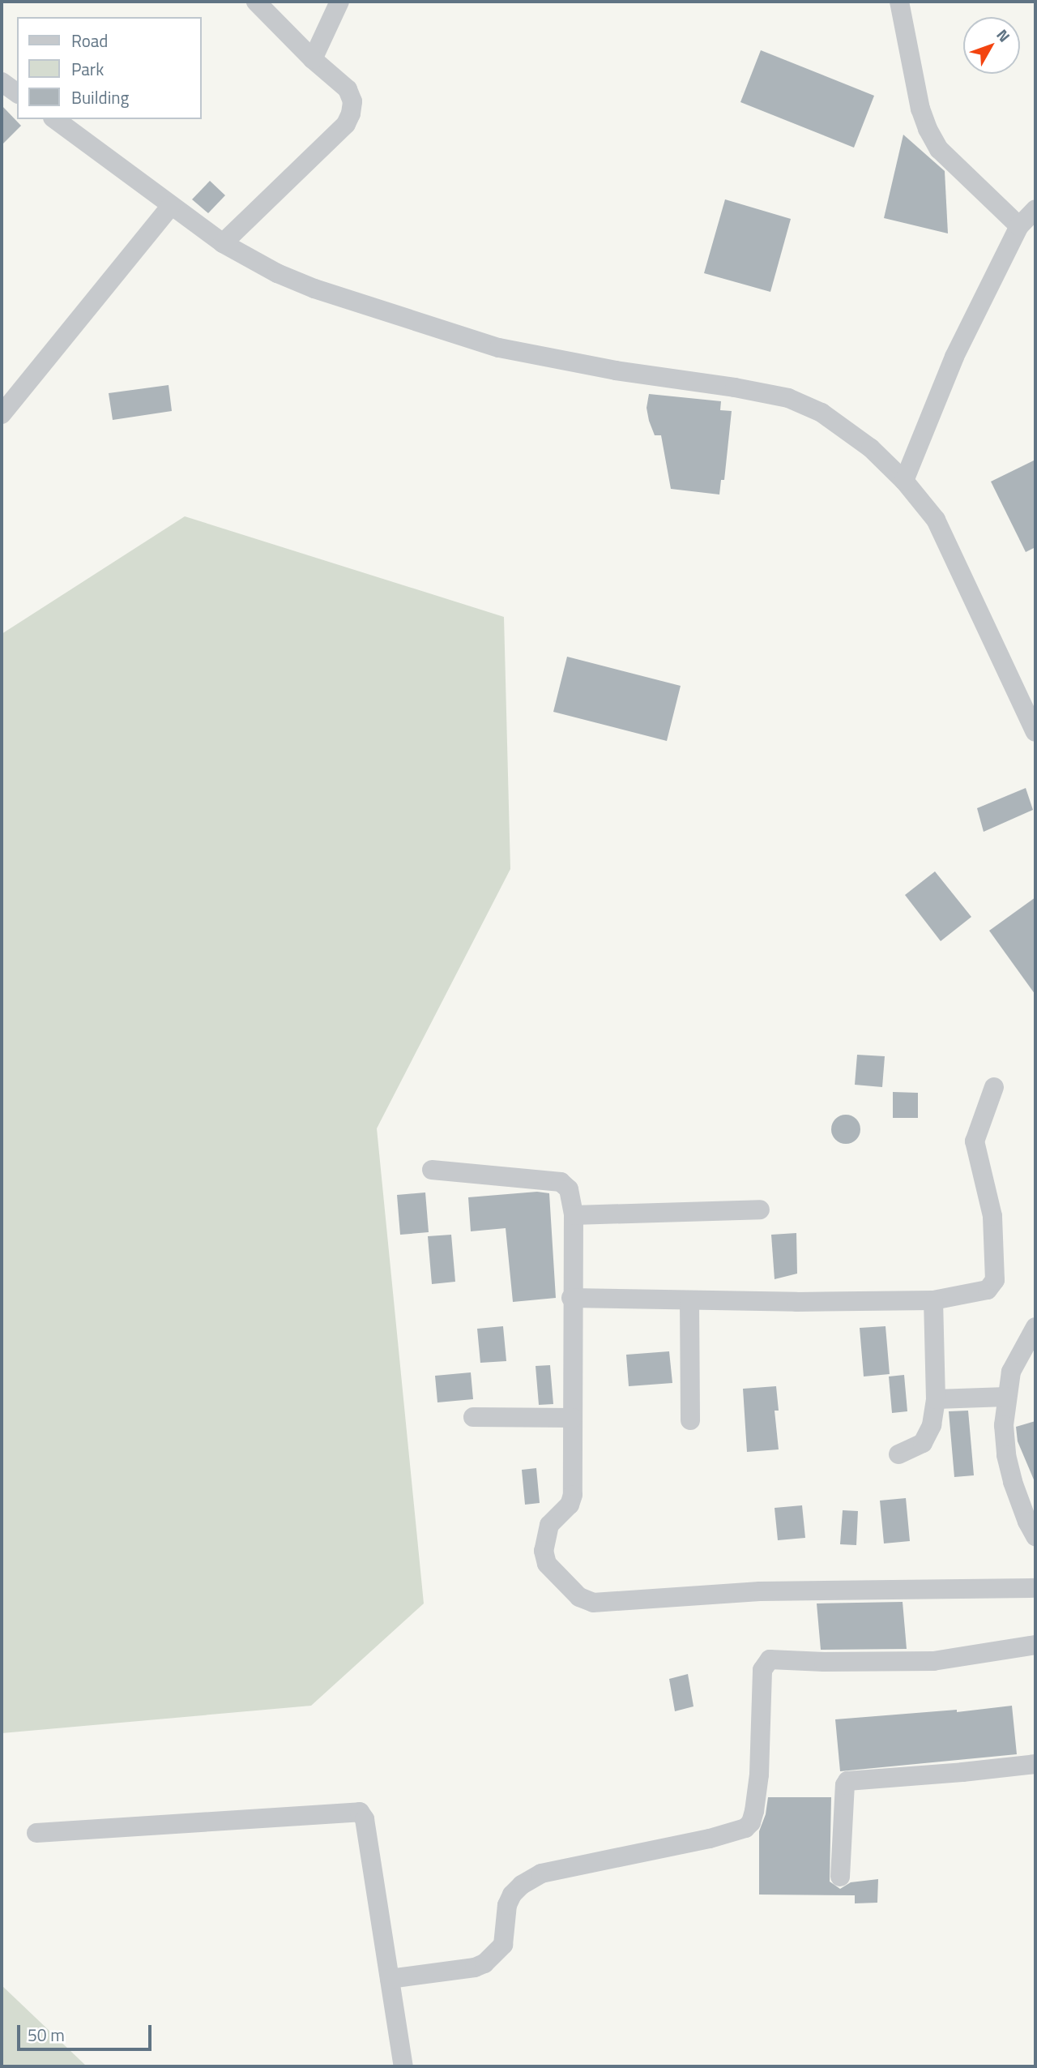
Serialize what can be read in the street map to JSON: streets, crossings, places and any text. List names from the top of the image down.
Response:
{
  "legend": ["Road", "Park", "Building"],
  "scale_bar": "50 m",
  "north": "top right"
}
